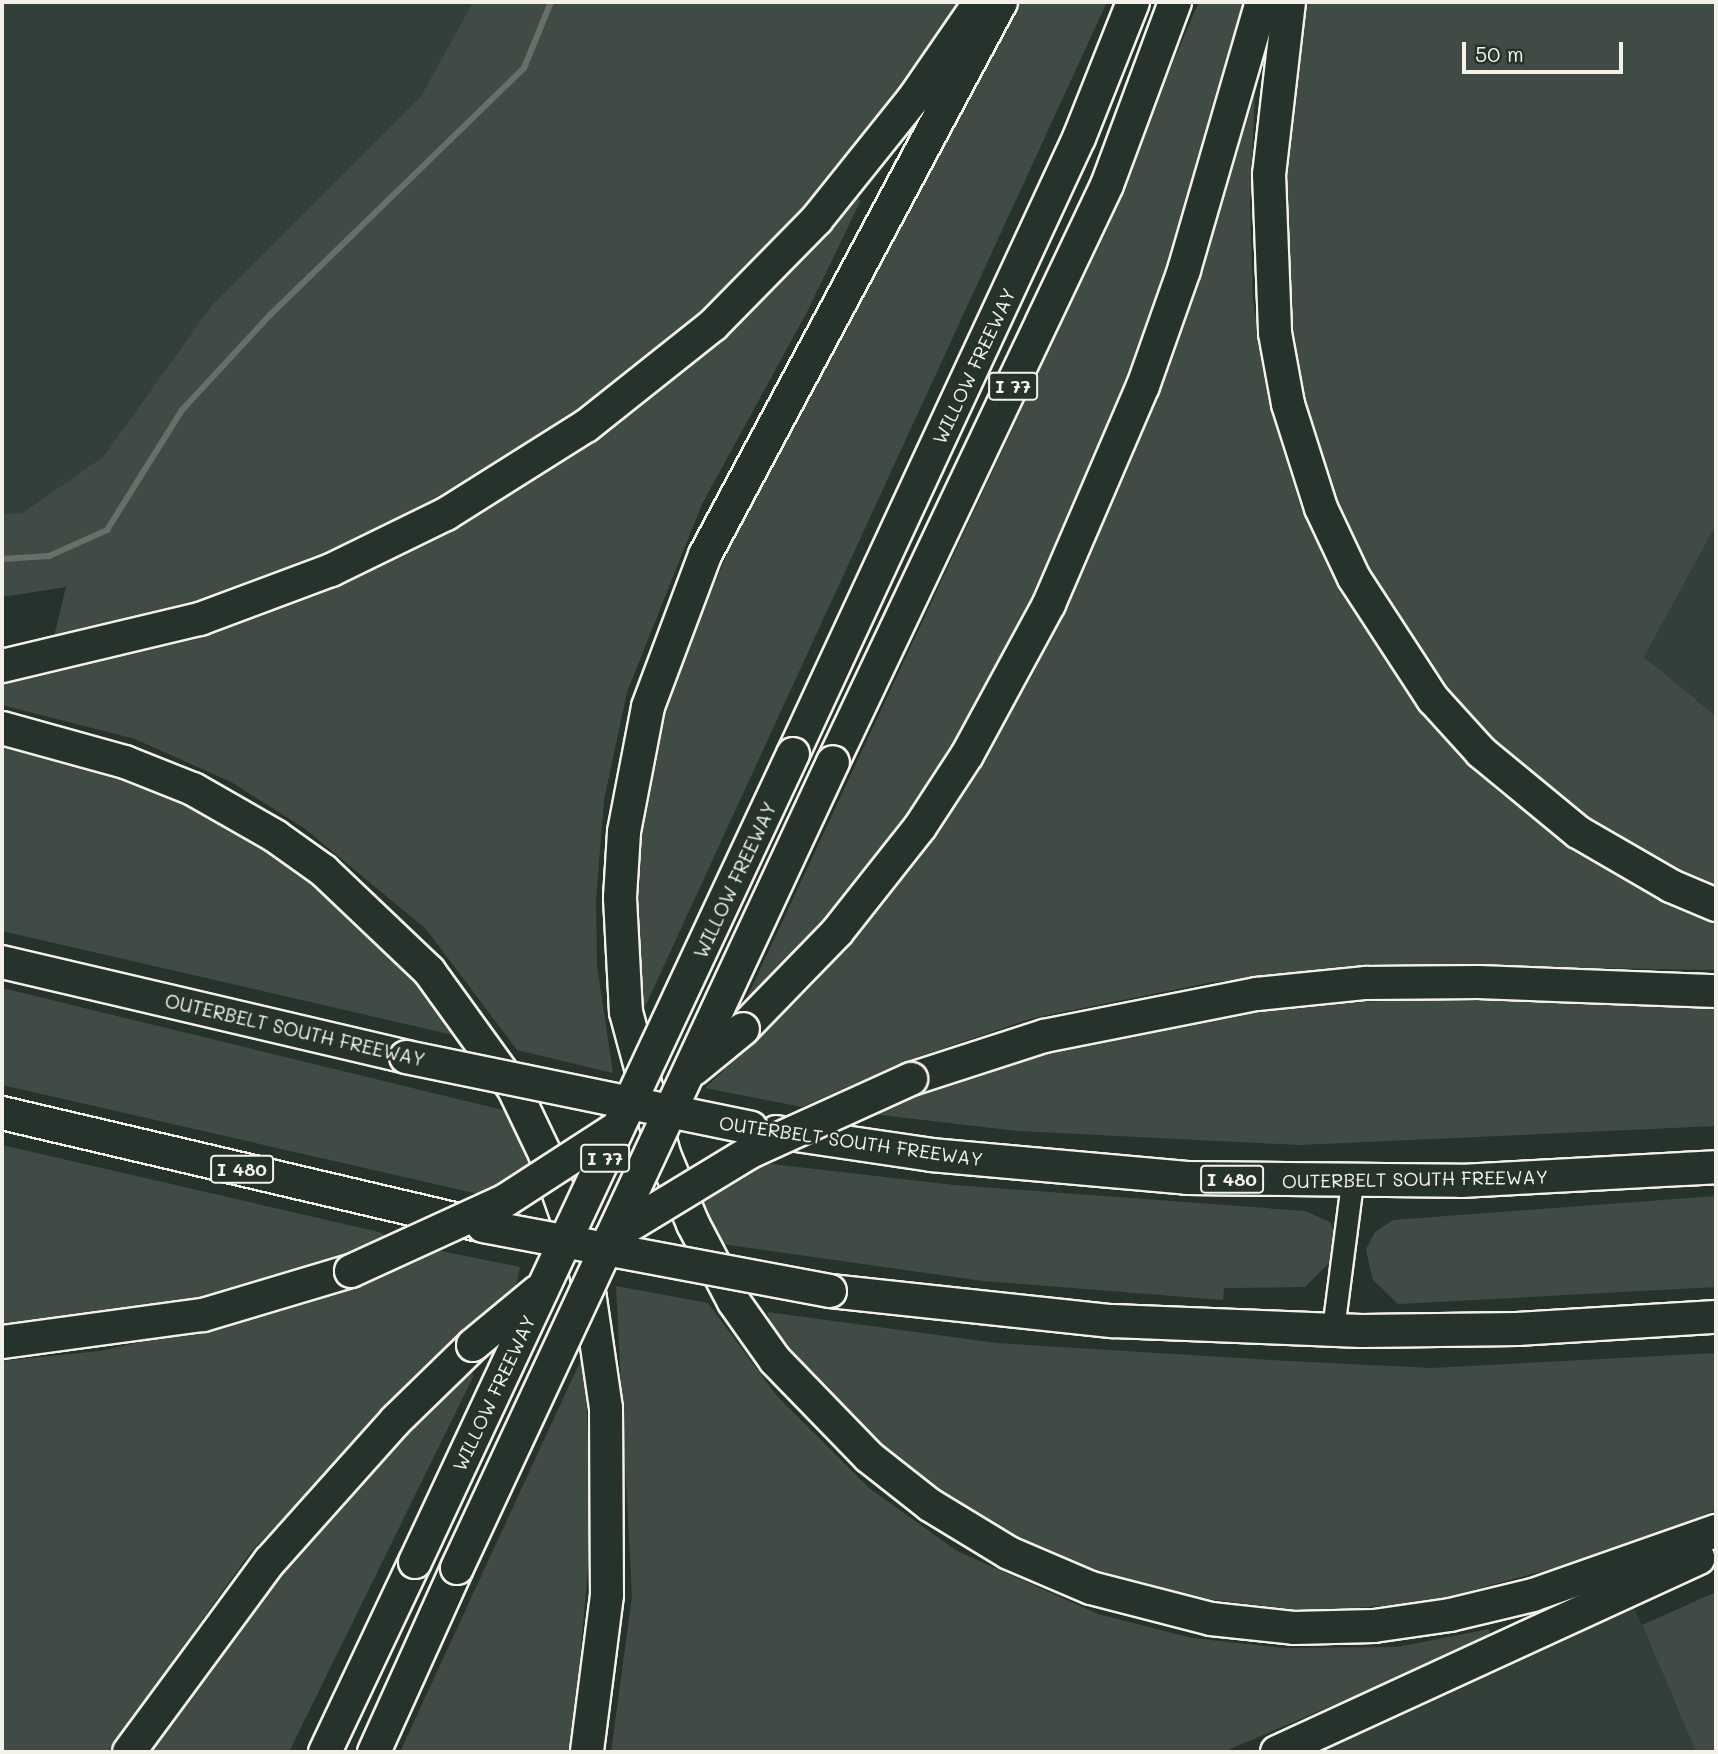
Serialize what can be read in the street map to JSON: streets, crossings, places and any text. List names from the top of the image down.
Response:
{
  "streets": {
    "highway": [
      "WILLOW FREEWAY",
      "I 77",
      "OUTERBELT SOUTH FREEWAY",
      "I 480"
    ]
  },
  "scale_bar": "50 m"
}
